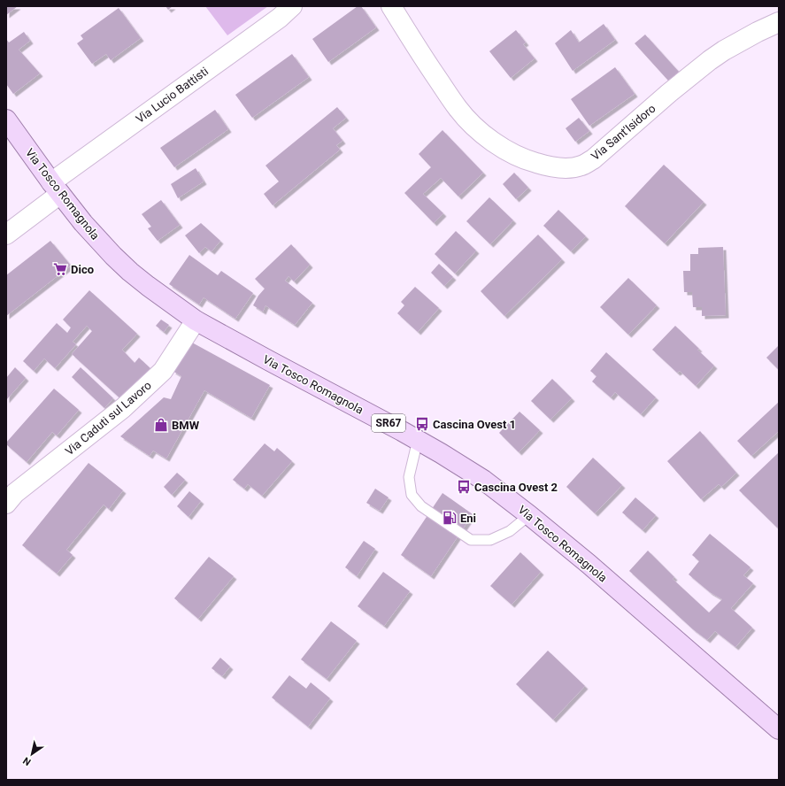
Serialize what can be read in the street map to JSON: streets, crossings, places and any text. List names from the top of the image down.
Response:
{
  "streets": {
    "main road": ["Via Tosco Romagnola", "SR67"],
    "street": ["Via Lucio Battisti", "Via Sant'Isidoro", "Via Caduti sul Lavoro"]
  },
  "crossings": [
    ["Via Lucio Battisti", "Via Tosco Romagnola"],
    ["Via Tosco Romagnola", "Via Caduti sul Lavoro"]
  ],
  "places": {
    "supermarket": ["Dico"],
    "bus stop": ["Cascina Ovest 1", "Cascina Ovest 2"],
    "shop": ["BMW"],
    "fuel station": ["Eni"]
  },
  "north": "bottom left"
}
